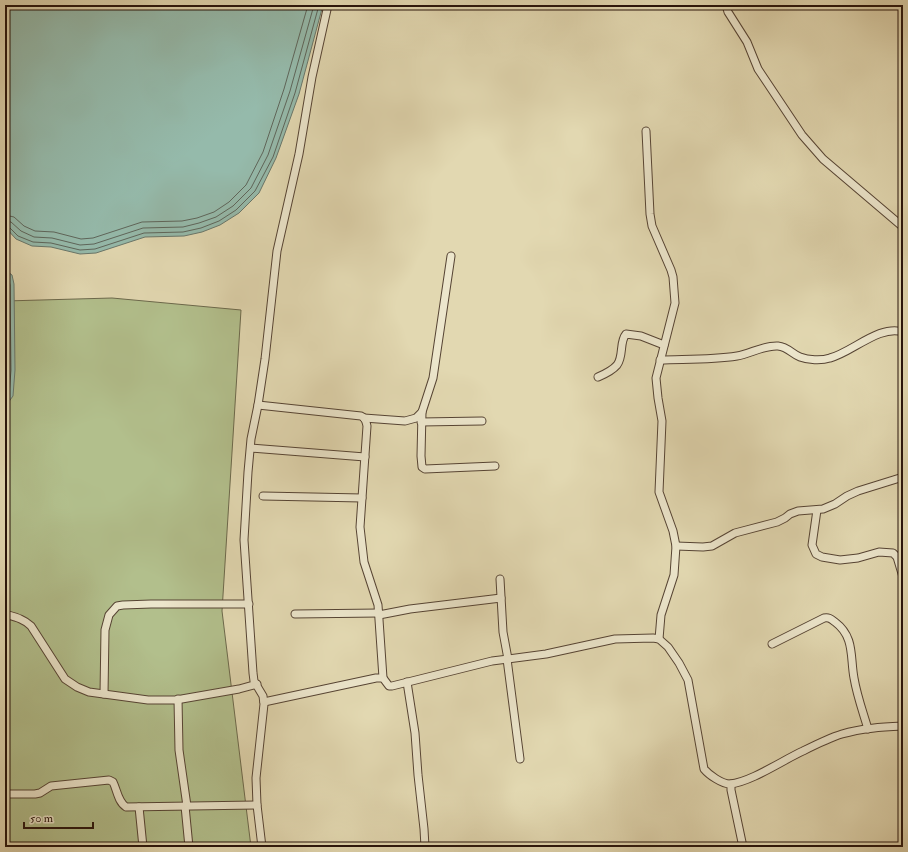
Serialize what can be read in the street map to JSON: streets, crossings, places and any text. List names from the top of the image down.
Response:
{
  "scale_bar": "50 m"
}
